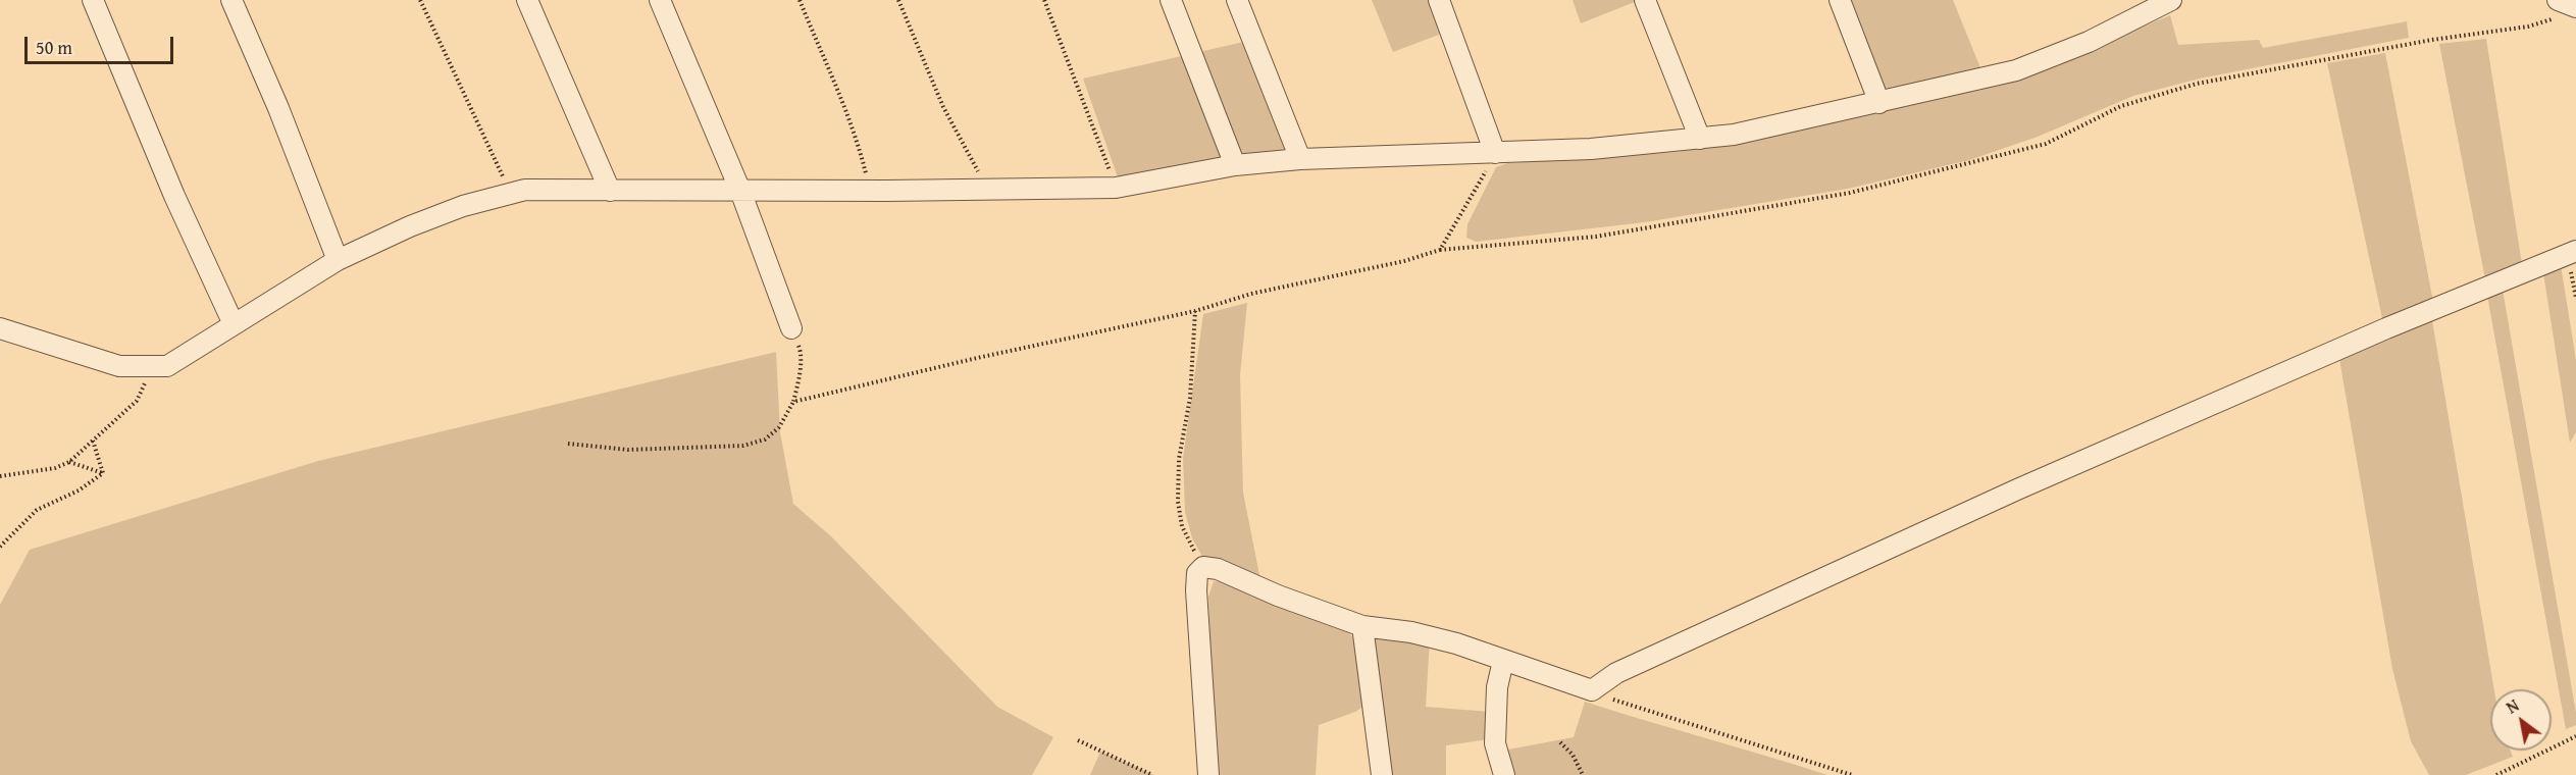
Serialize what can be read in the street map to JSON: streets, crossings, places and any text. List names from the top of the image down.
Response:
{
  "scale_bar": "50 m",
  "north": "top left"
}
